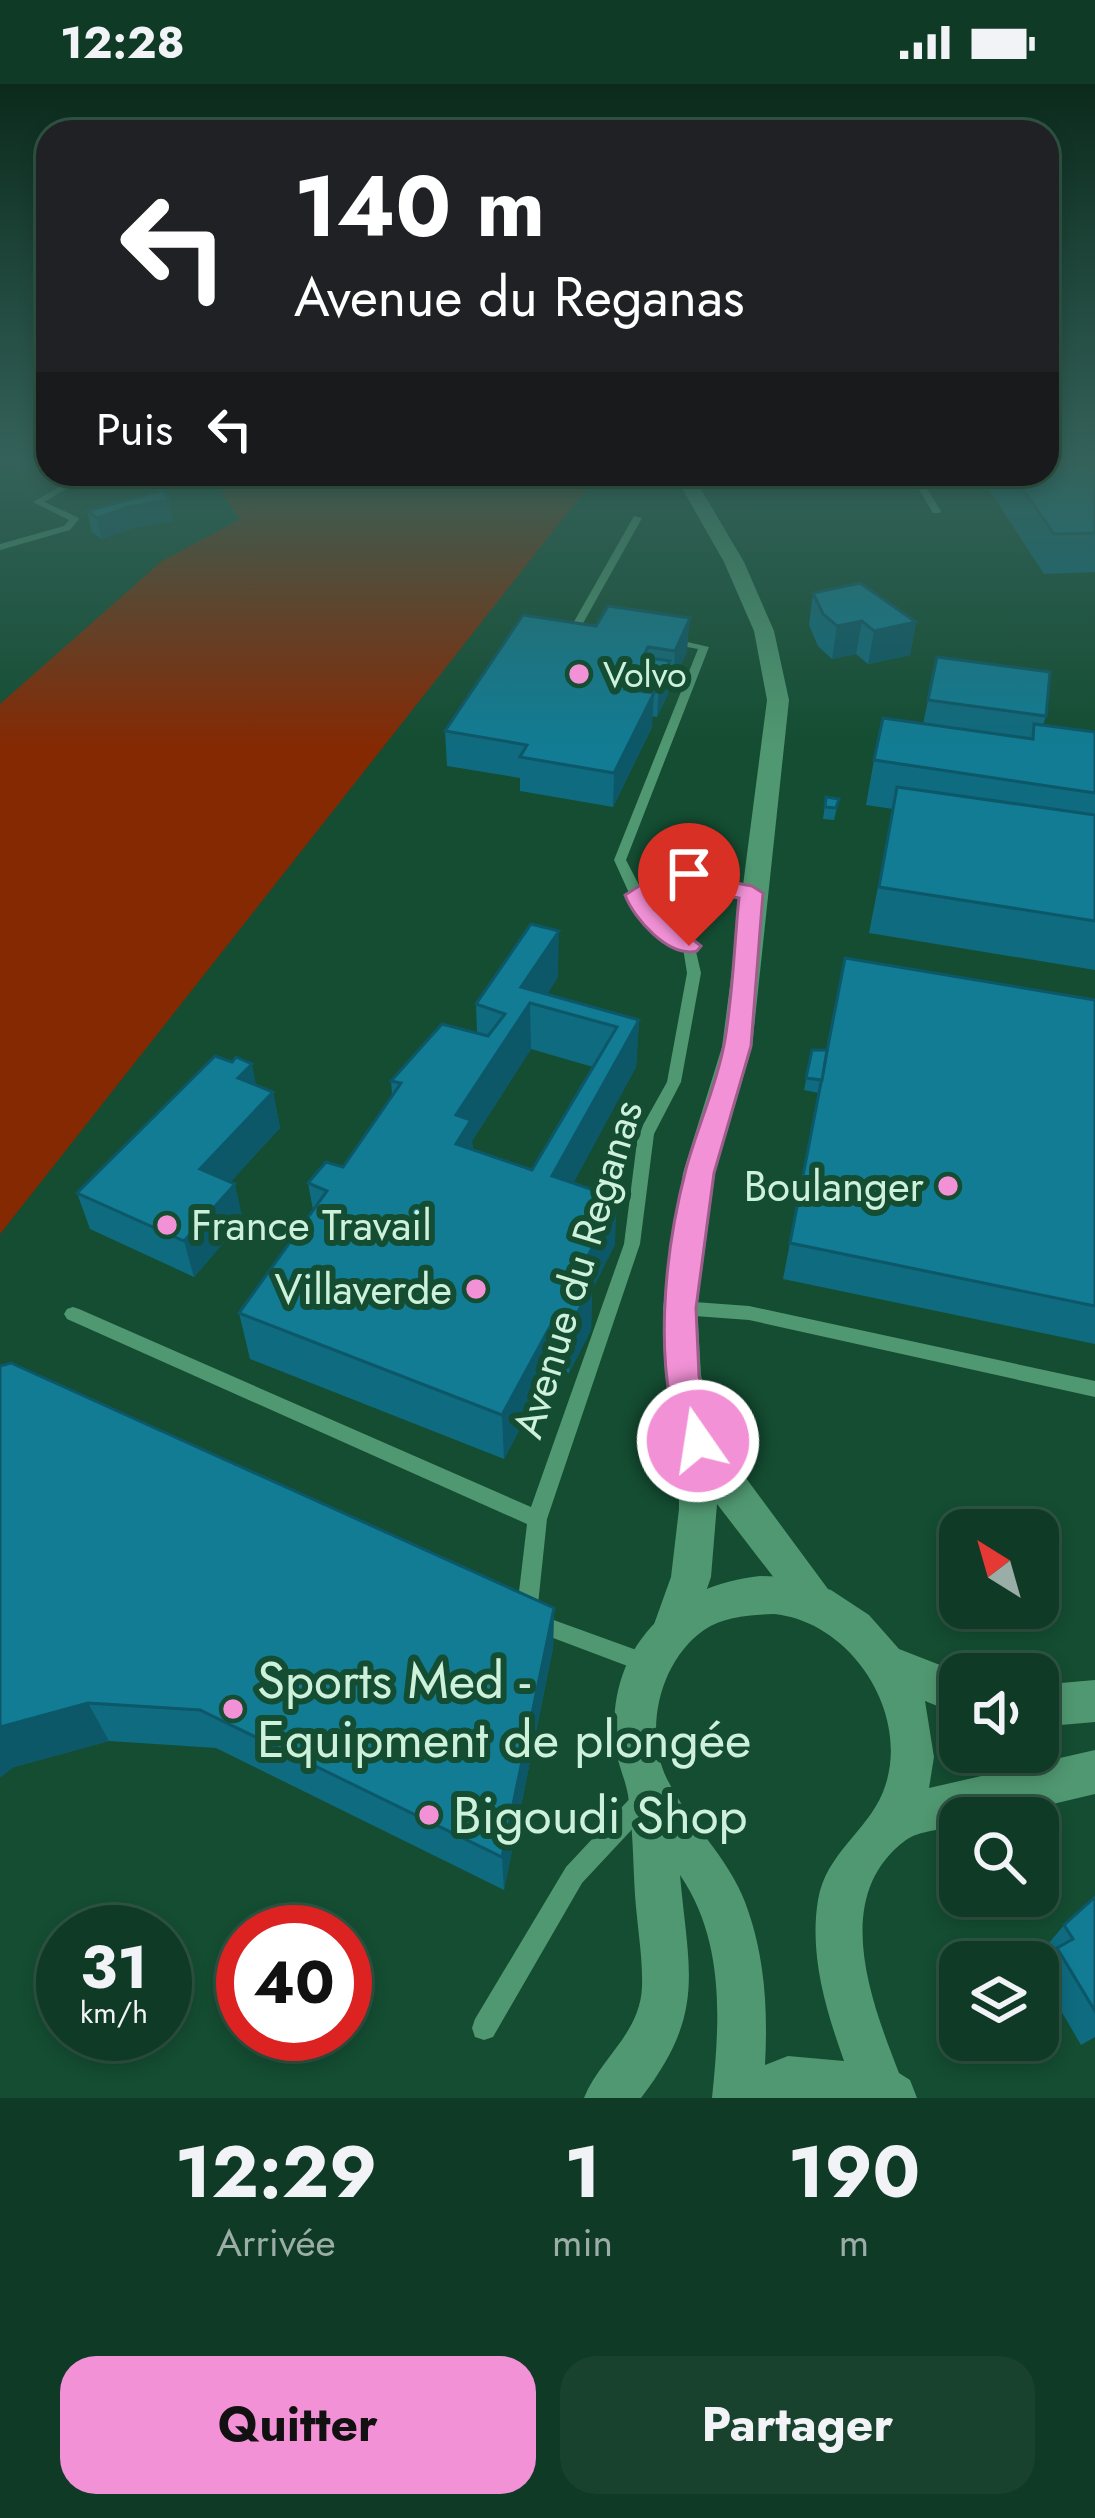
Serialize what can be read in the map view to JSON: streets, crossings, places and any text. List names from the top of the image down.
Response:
{
  "streets": {
    "lane": ["Avenue du Reganas"]
  },
  "places": [
    "Volvo",
    "Boulanger",
    "France Travail",
    "Villaverde",
    "Sports Med - Equipment de plongée",
    "Bigoudi Shop"
  ],
  "north": "top left",
  "page": {
    "status": "12:28",
    "turn": ["140 m", "Avenue du Reganas"],
    "then": "Puis",
    "speed": "31 km/h",
    "limit": "40",
    "eta": [
      "12:29",
      "Arrivée",
      "1",
      "min",
      "190",
      "m"
    ],
    "buttons": ["Quitter", "Partager"]
  }
}
